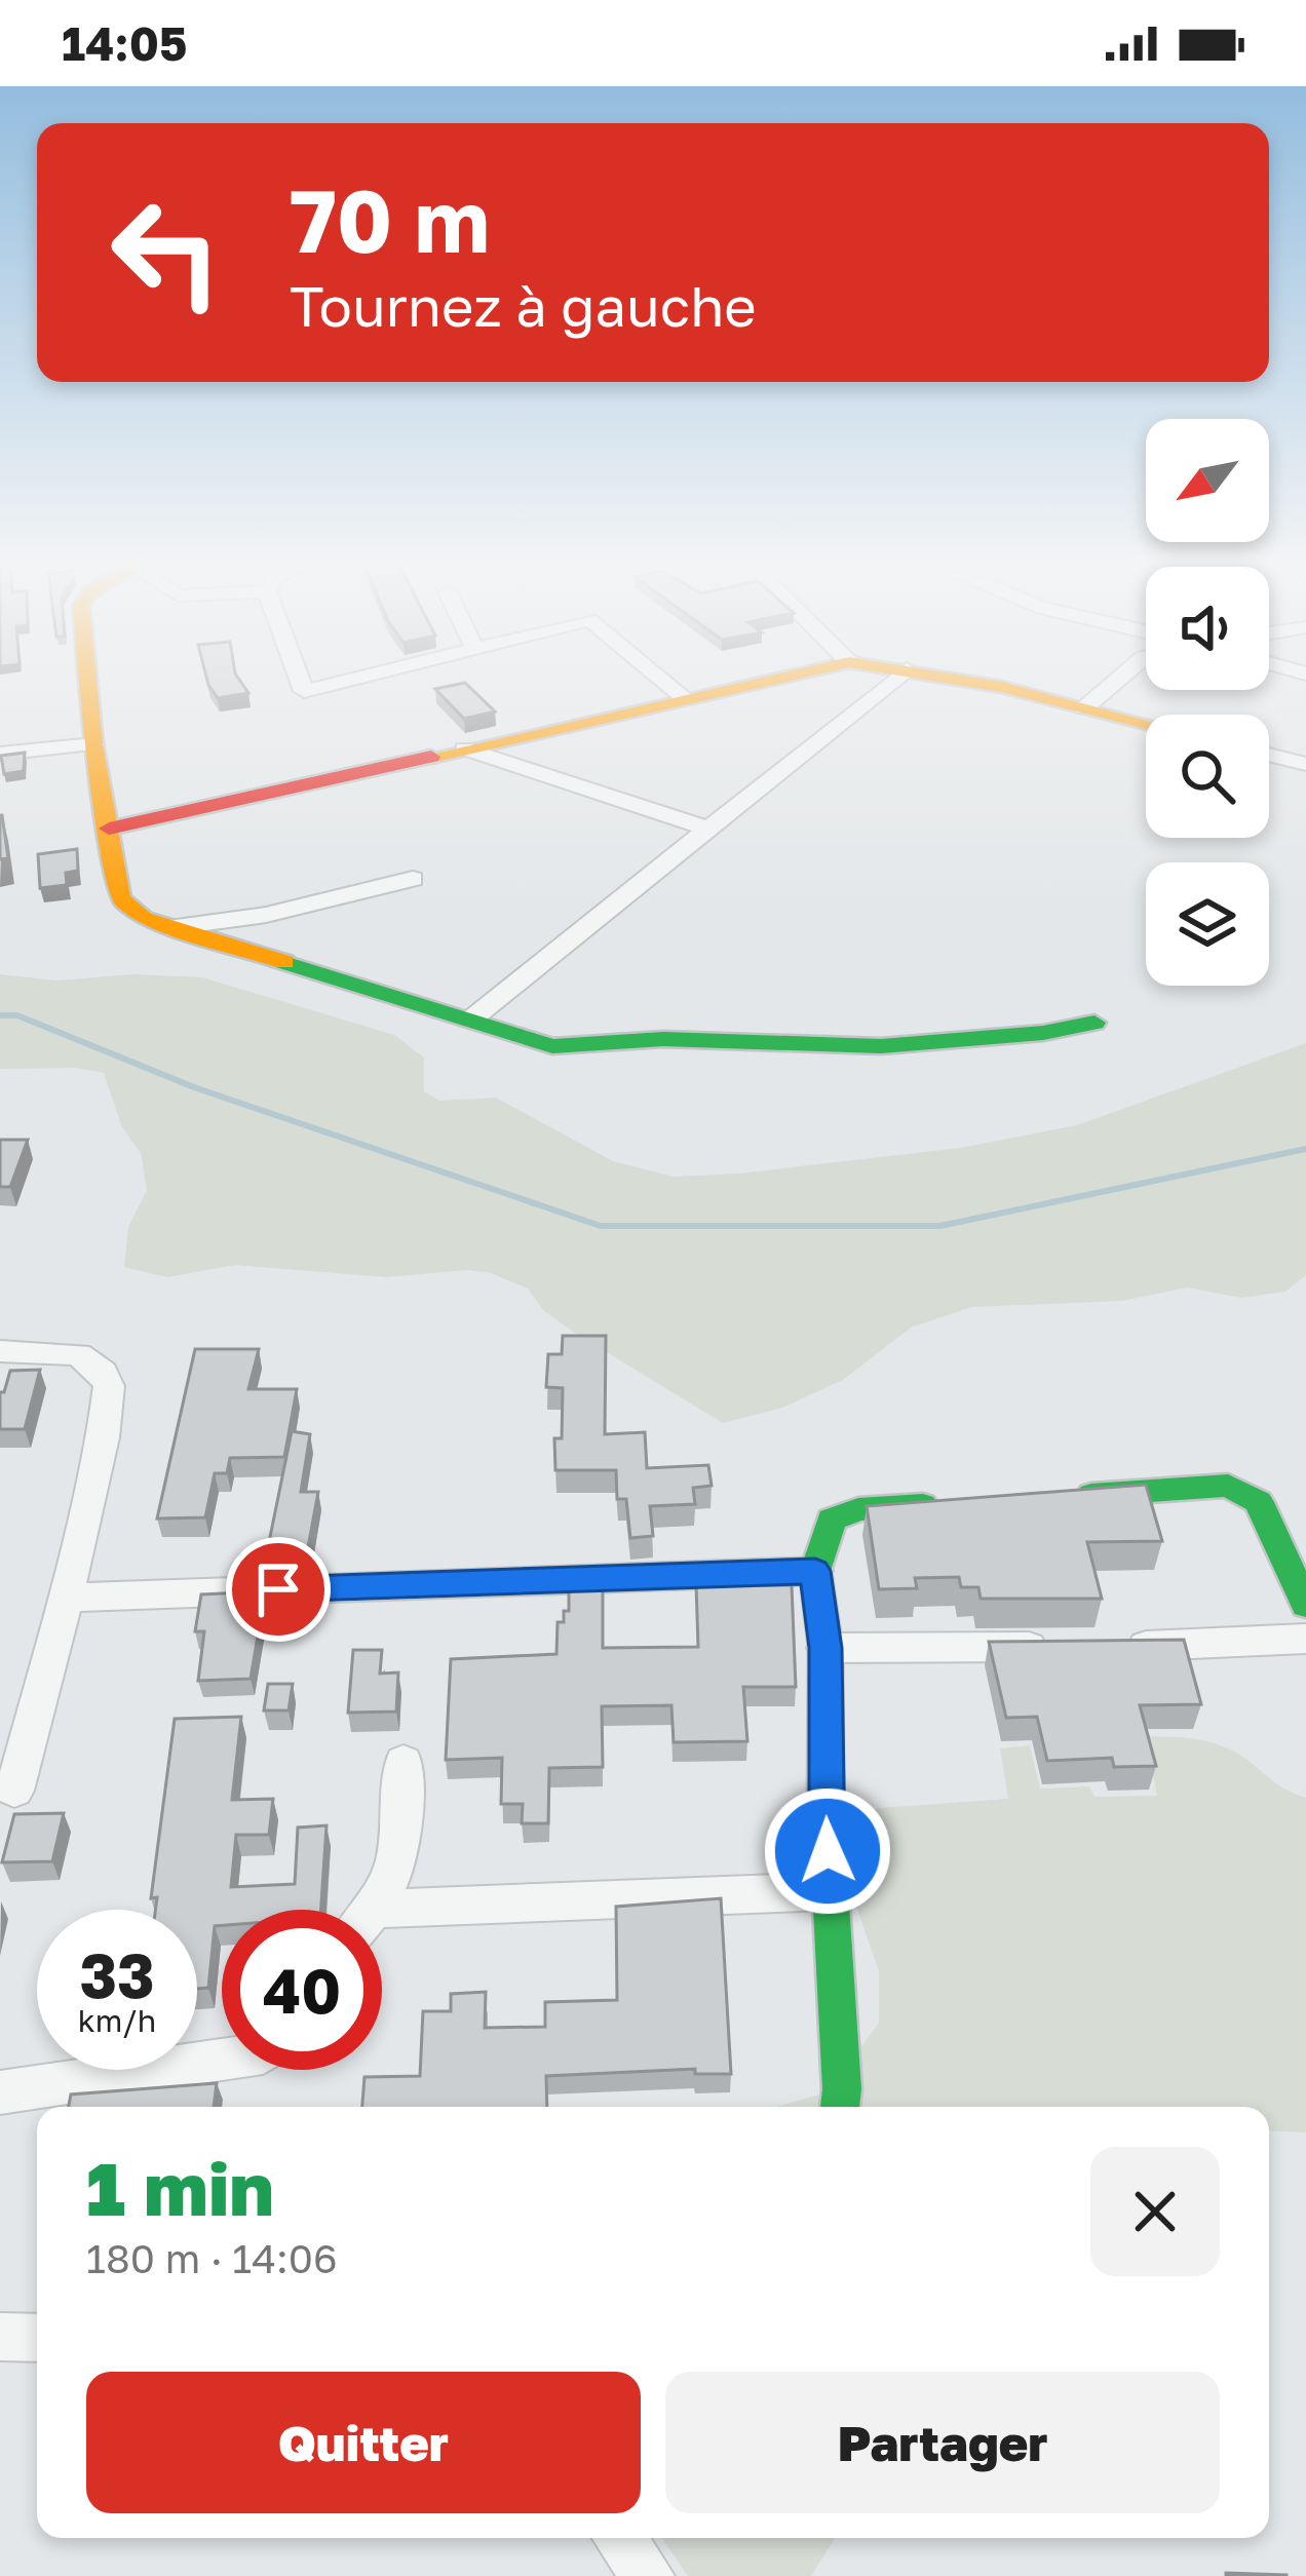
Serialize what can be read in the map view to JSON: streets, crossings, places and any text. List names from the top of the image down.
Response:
{
  "north": "bottom left",
  "page": {
    "status": "14:05",
    "turn": ["70 m", "Tournez à gauche"],
    "speed": "33 km/h",
    "limit": "40",
    "heading": ["1 min", "180 m · 14:06"],
    "buttons": ["Quitter", "Partager"]
  }
}
